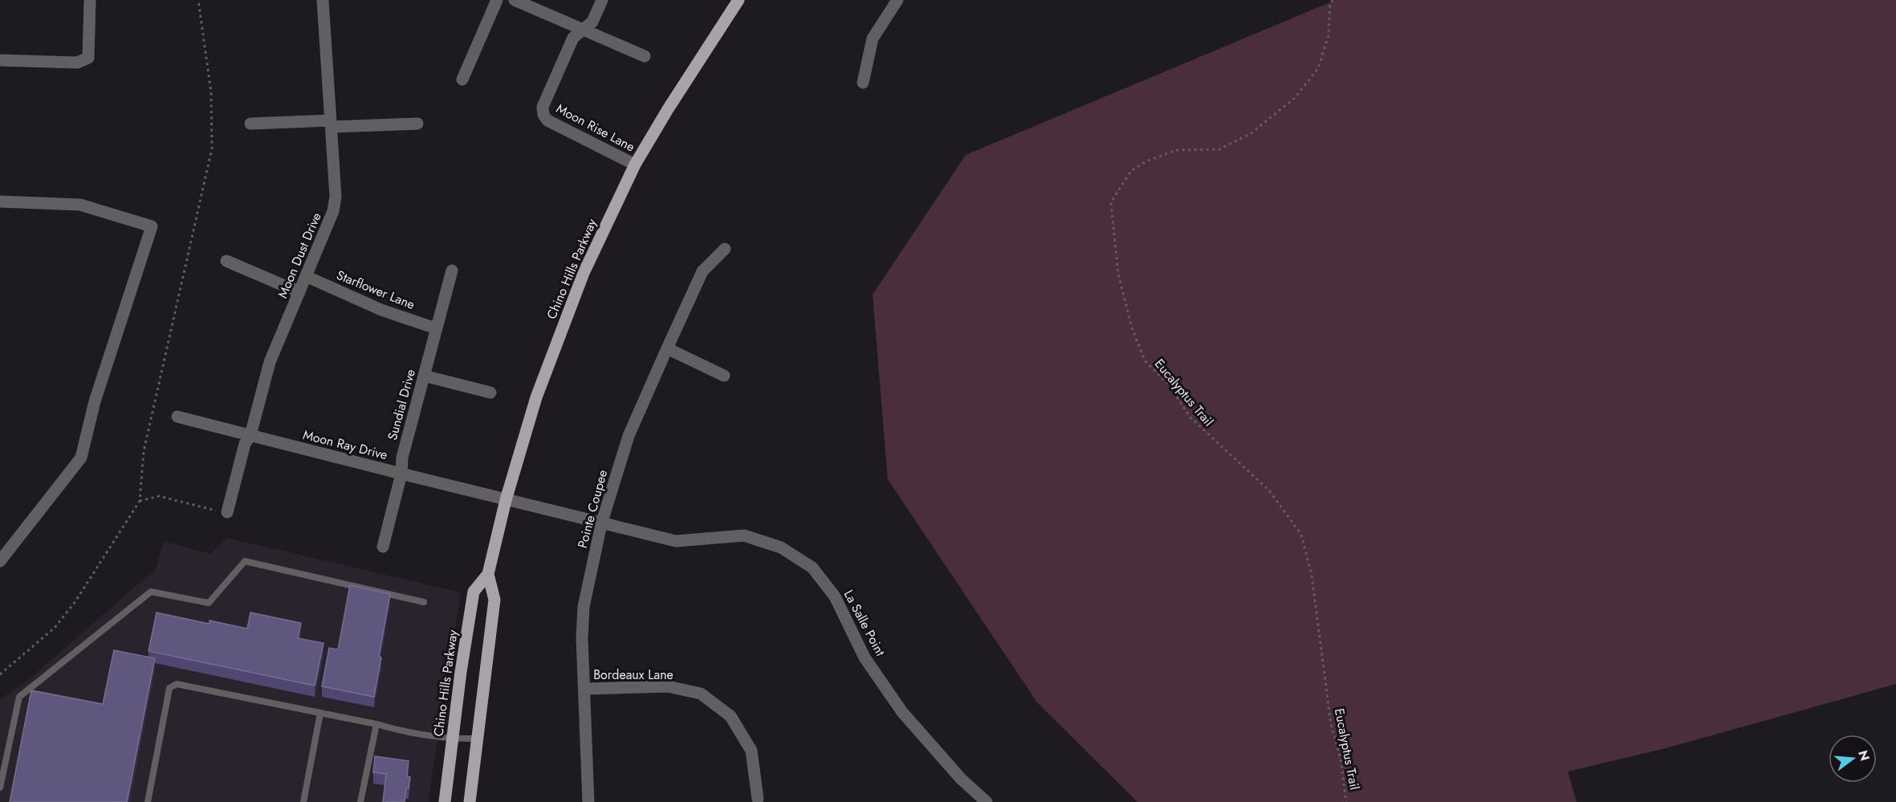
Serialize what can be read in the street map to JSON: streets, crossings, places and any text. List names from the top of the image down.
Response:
{
  "streets": {
    "main road": ["Chino Hills Parkway"],
    "street": [
      "Moon Rise Lane",
      "Moon Dust Drive",
      "Starflower Lane",
      "Sundial Drive",
      "Moon Ray Drive",
      "Pointe Coupee",
      "La Salle Point",
      "Bordeaux Lane"
    ],
    "path": ["Eucalyptus Trail"]
  },
  "crossings": [
    ["Moon Rise Lane", "Chino Hills Parkway"],
    ["Moon Dust Drive", "Starflower Lane"],
    ["Moon Dust Drive", "Moon Ray Drive"],
    ["Chino Hills Parkway", "Moon Ray Drive"],
    ["Chino Hills Parkway", "La Salle Point"],
    ["Starflower Lane", "Sundial Drive"],
    ["Sundial Drive", "Moon Ray Drive"],
    ["Moon Ray Drive", "La Salle Point"],
    ["Pointe Coupee", "La Salle Point"],
    ["Pointe Coupee", "Bordeaux Lane"]
  ],
  "north": "right"
}
